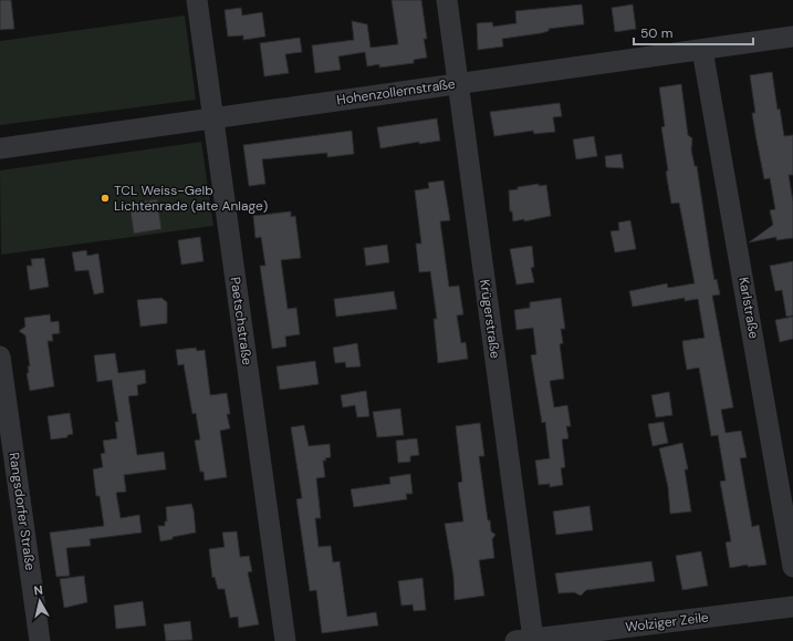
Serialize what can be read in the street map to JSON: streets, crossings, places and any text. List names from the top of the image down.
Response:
{
  "streets": {
    "street": [
      "Hohenzollernstraße",
      "Karlstraße",
      "Krügerstraße",
      "Paetschstraße",
      "Rangsdorfer Straße",
      "Wolziger Zeile"
    ]
  },
  "crossings": [
    ["Hohenzollernstraße", "Karlstraße"],
    ["Hohenzollernstraße", "Krügerstraße"],
    ["Hohenzollernstraße", "Paetschstraße"],
    ["Krügerstraße", "Wolziger Zeile"]
  ],
  "places": ["TCL Weiss-Gelb Lichtenrade (alte Anlage)"],
  "scale_bar": "50 m",
  "north": "top"
}
